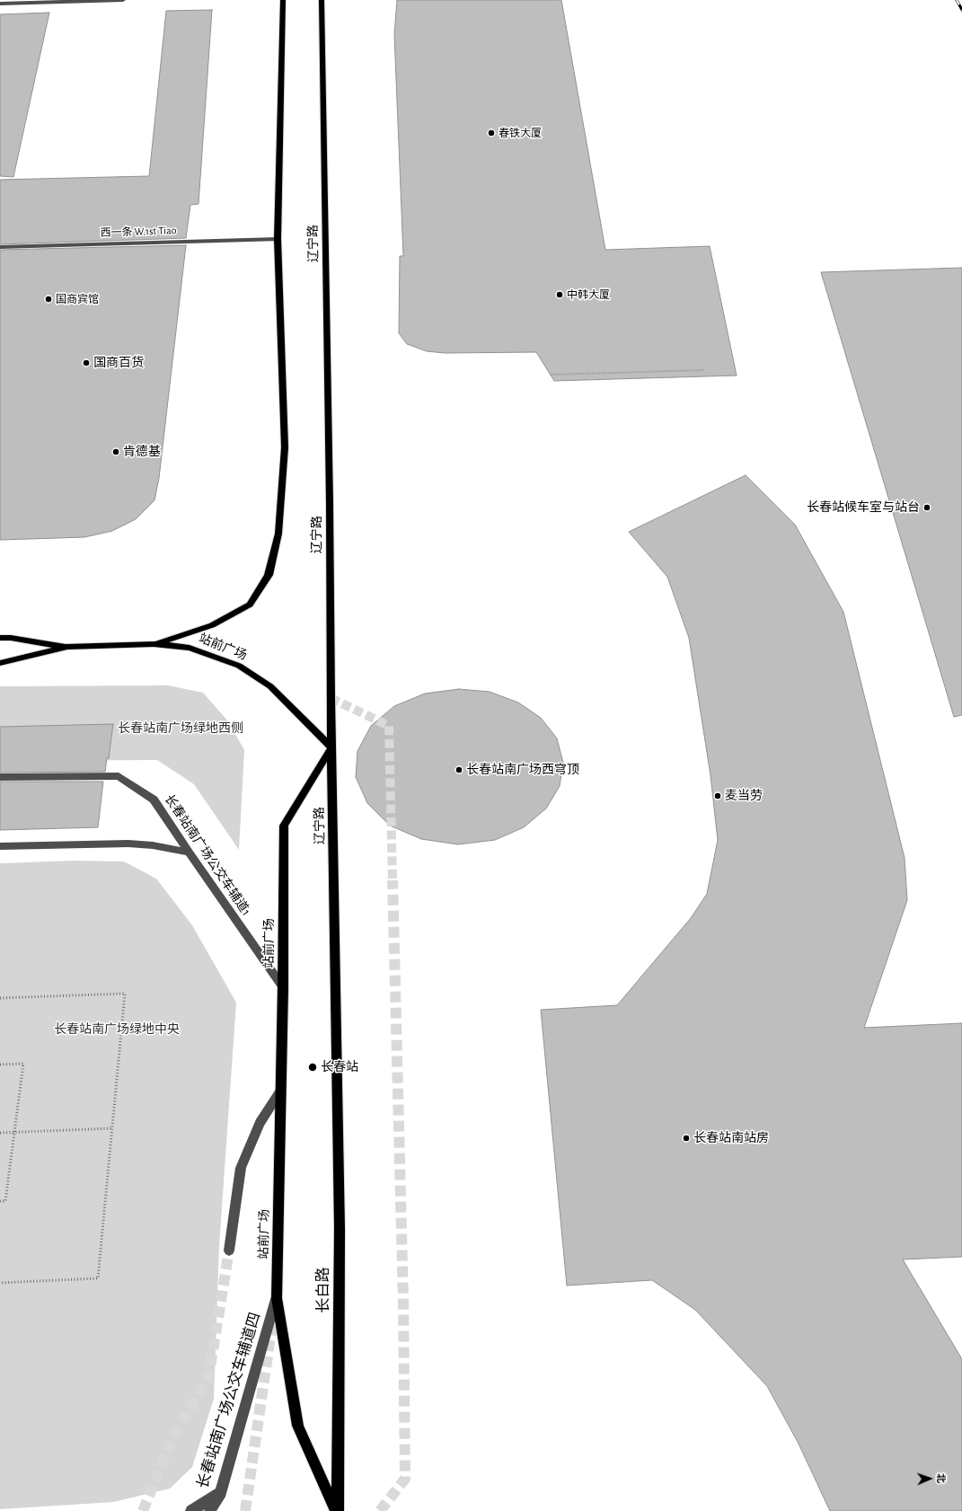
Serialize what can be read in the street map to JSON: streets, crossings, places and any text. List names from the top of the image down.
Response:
{
  "streets": {
    "main road": ["辽宁路", "站前广场", "长白路"],
    "street": ["西一条 W.1st Tiao", "长春站南广场公交车辅道1", "长春站南广场公交车辅道四"]
  },
  "crossings": [
    ["辽宁路", "站前广场"],
    ["辽宁路", "长白路"],
    ["站前广场", "长春站南广场公交车辅道1"],
    ["站前广场", "长白路"],
    ["站前广场", "长春站南广场公交车辅道四"]
  ],
  "parks": ["长春站南广场绿地西侧", "长春站南广场绿地中央"],
  "places": [
    "春铁大厦",
    "中韩大厦",
    "国商宾馆",
    "国商百货",
    "肯德基",
    "长春站候车室与站台",
    "长春站南广场西穹顶",
    "麦当劳",
    "长春站",
    "长春站南站房"
  ],
  "north": "right"
}
